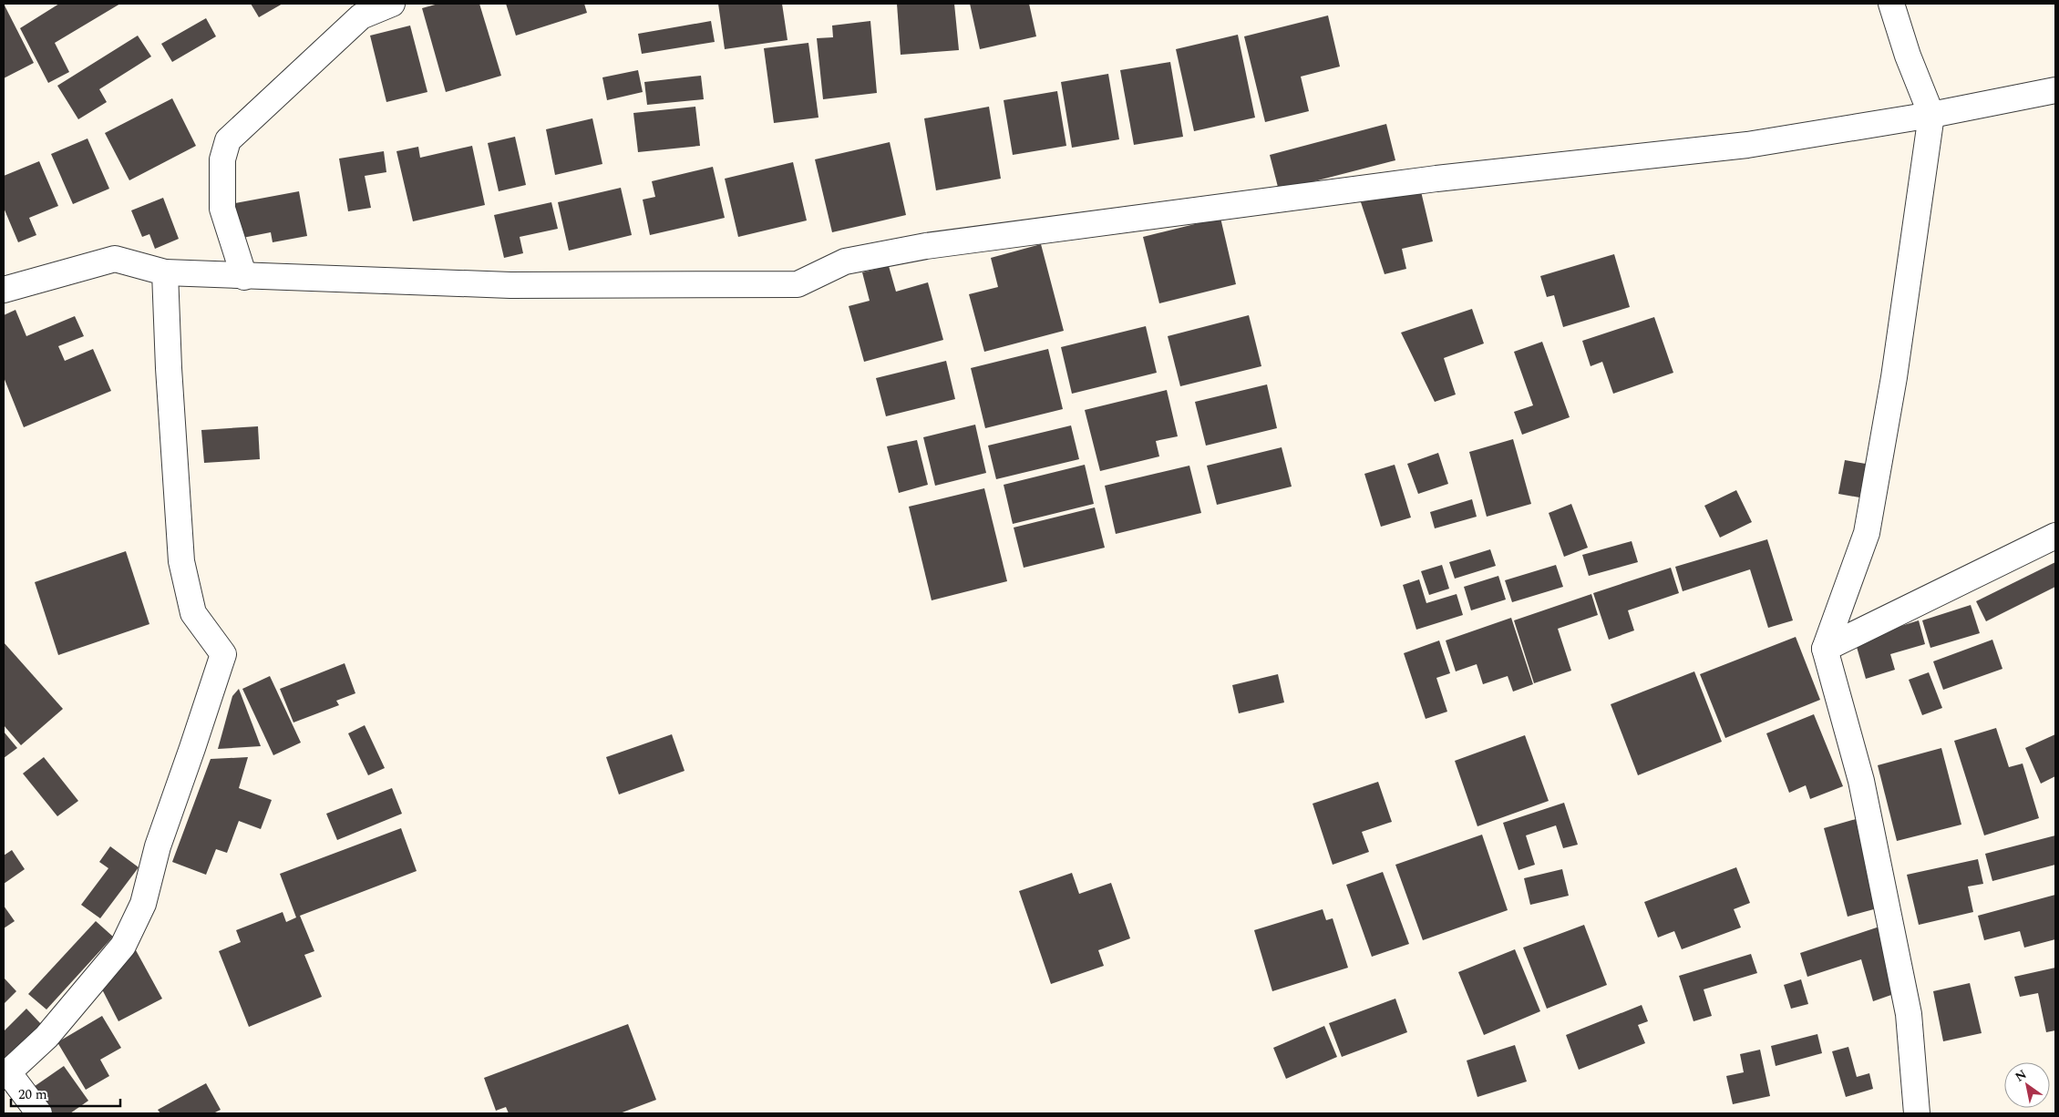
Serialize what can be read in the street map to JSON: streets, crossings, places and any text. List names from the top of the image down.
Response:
{
  "scale_bar": "20 m",
  "north": "top left"
}
